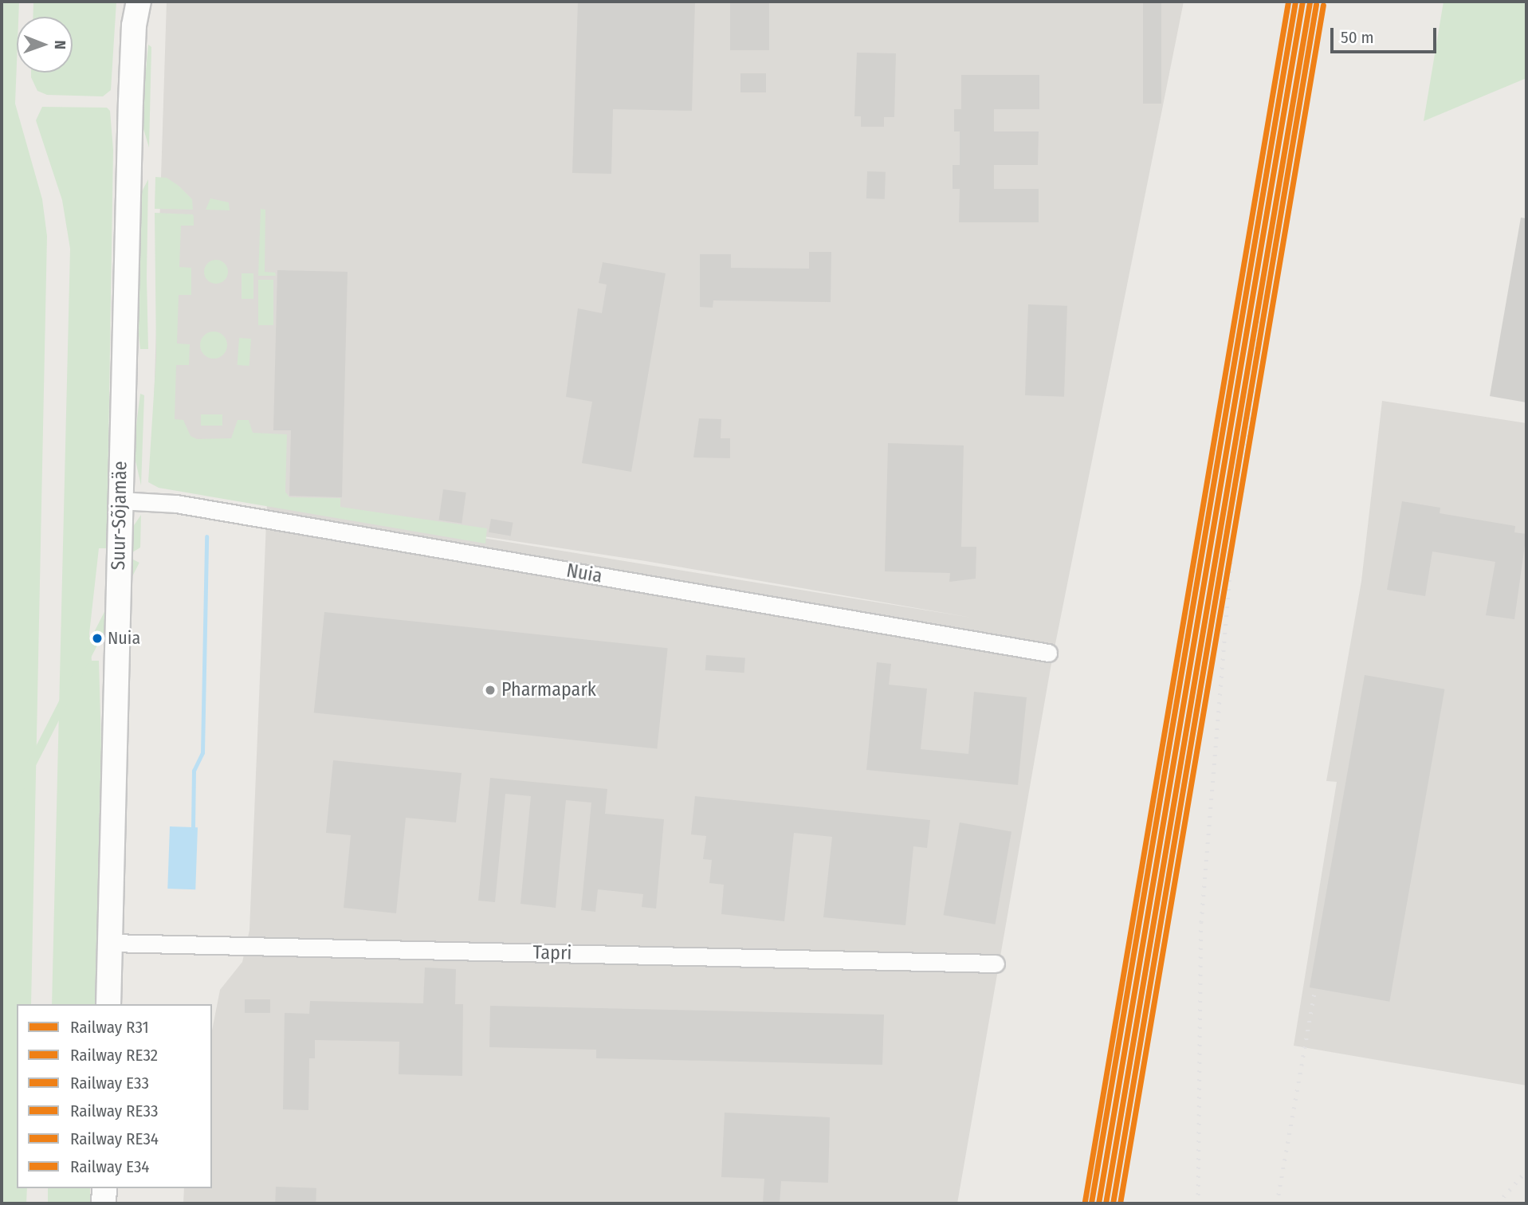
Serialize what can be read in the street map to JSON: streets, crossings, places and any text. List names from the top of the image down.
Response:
{
  "streets": {
    "main road": ["Suur-Sõjamäe"],
    "street": ["Nuia", "Tapri"]
  },
  "crossings": [
    ["Suur-Sõjamäe", "Nuia"],
    ["Suur-Sõjamäe", "Tapri"]
  ],
  "places": ["Nuia", "Pharmapark"],
  "lines": [
    "rail line R31",
    "rail line E33",
    "rail line RE34",
    "rail line RE32",
    "rail line RE33",
    "rail line E34"
  ],
  "legend": [
    "Railway R31",
    "Railway RE32",
    "Railway E33",
    "Railway RE33",
    "Railway RE34",
    "Railway E34"
  ],
  "scale_bar": "50 m",
  "north": "right"
}
